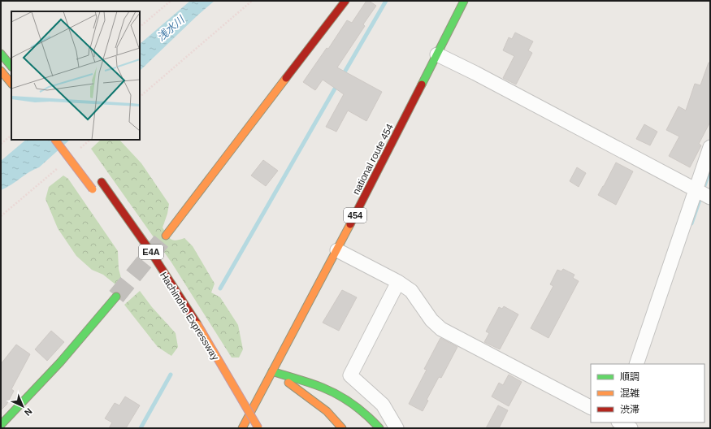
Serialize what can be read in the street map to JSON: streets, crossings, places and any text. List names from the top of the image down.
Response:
{
  "streets": {
    "main road": [
      "national route 454",
      "454",
      "E4A",
      "Hachinohe Expressway"
    ]
  },
  "water": ["浅水川"],
  "legend": ["順調", "混雑", "渋滞"],
  "north": "bottom right"
}
